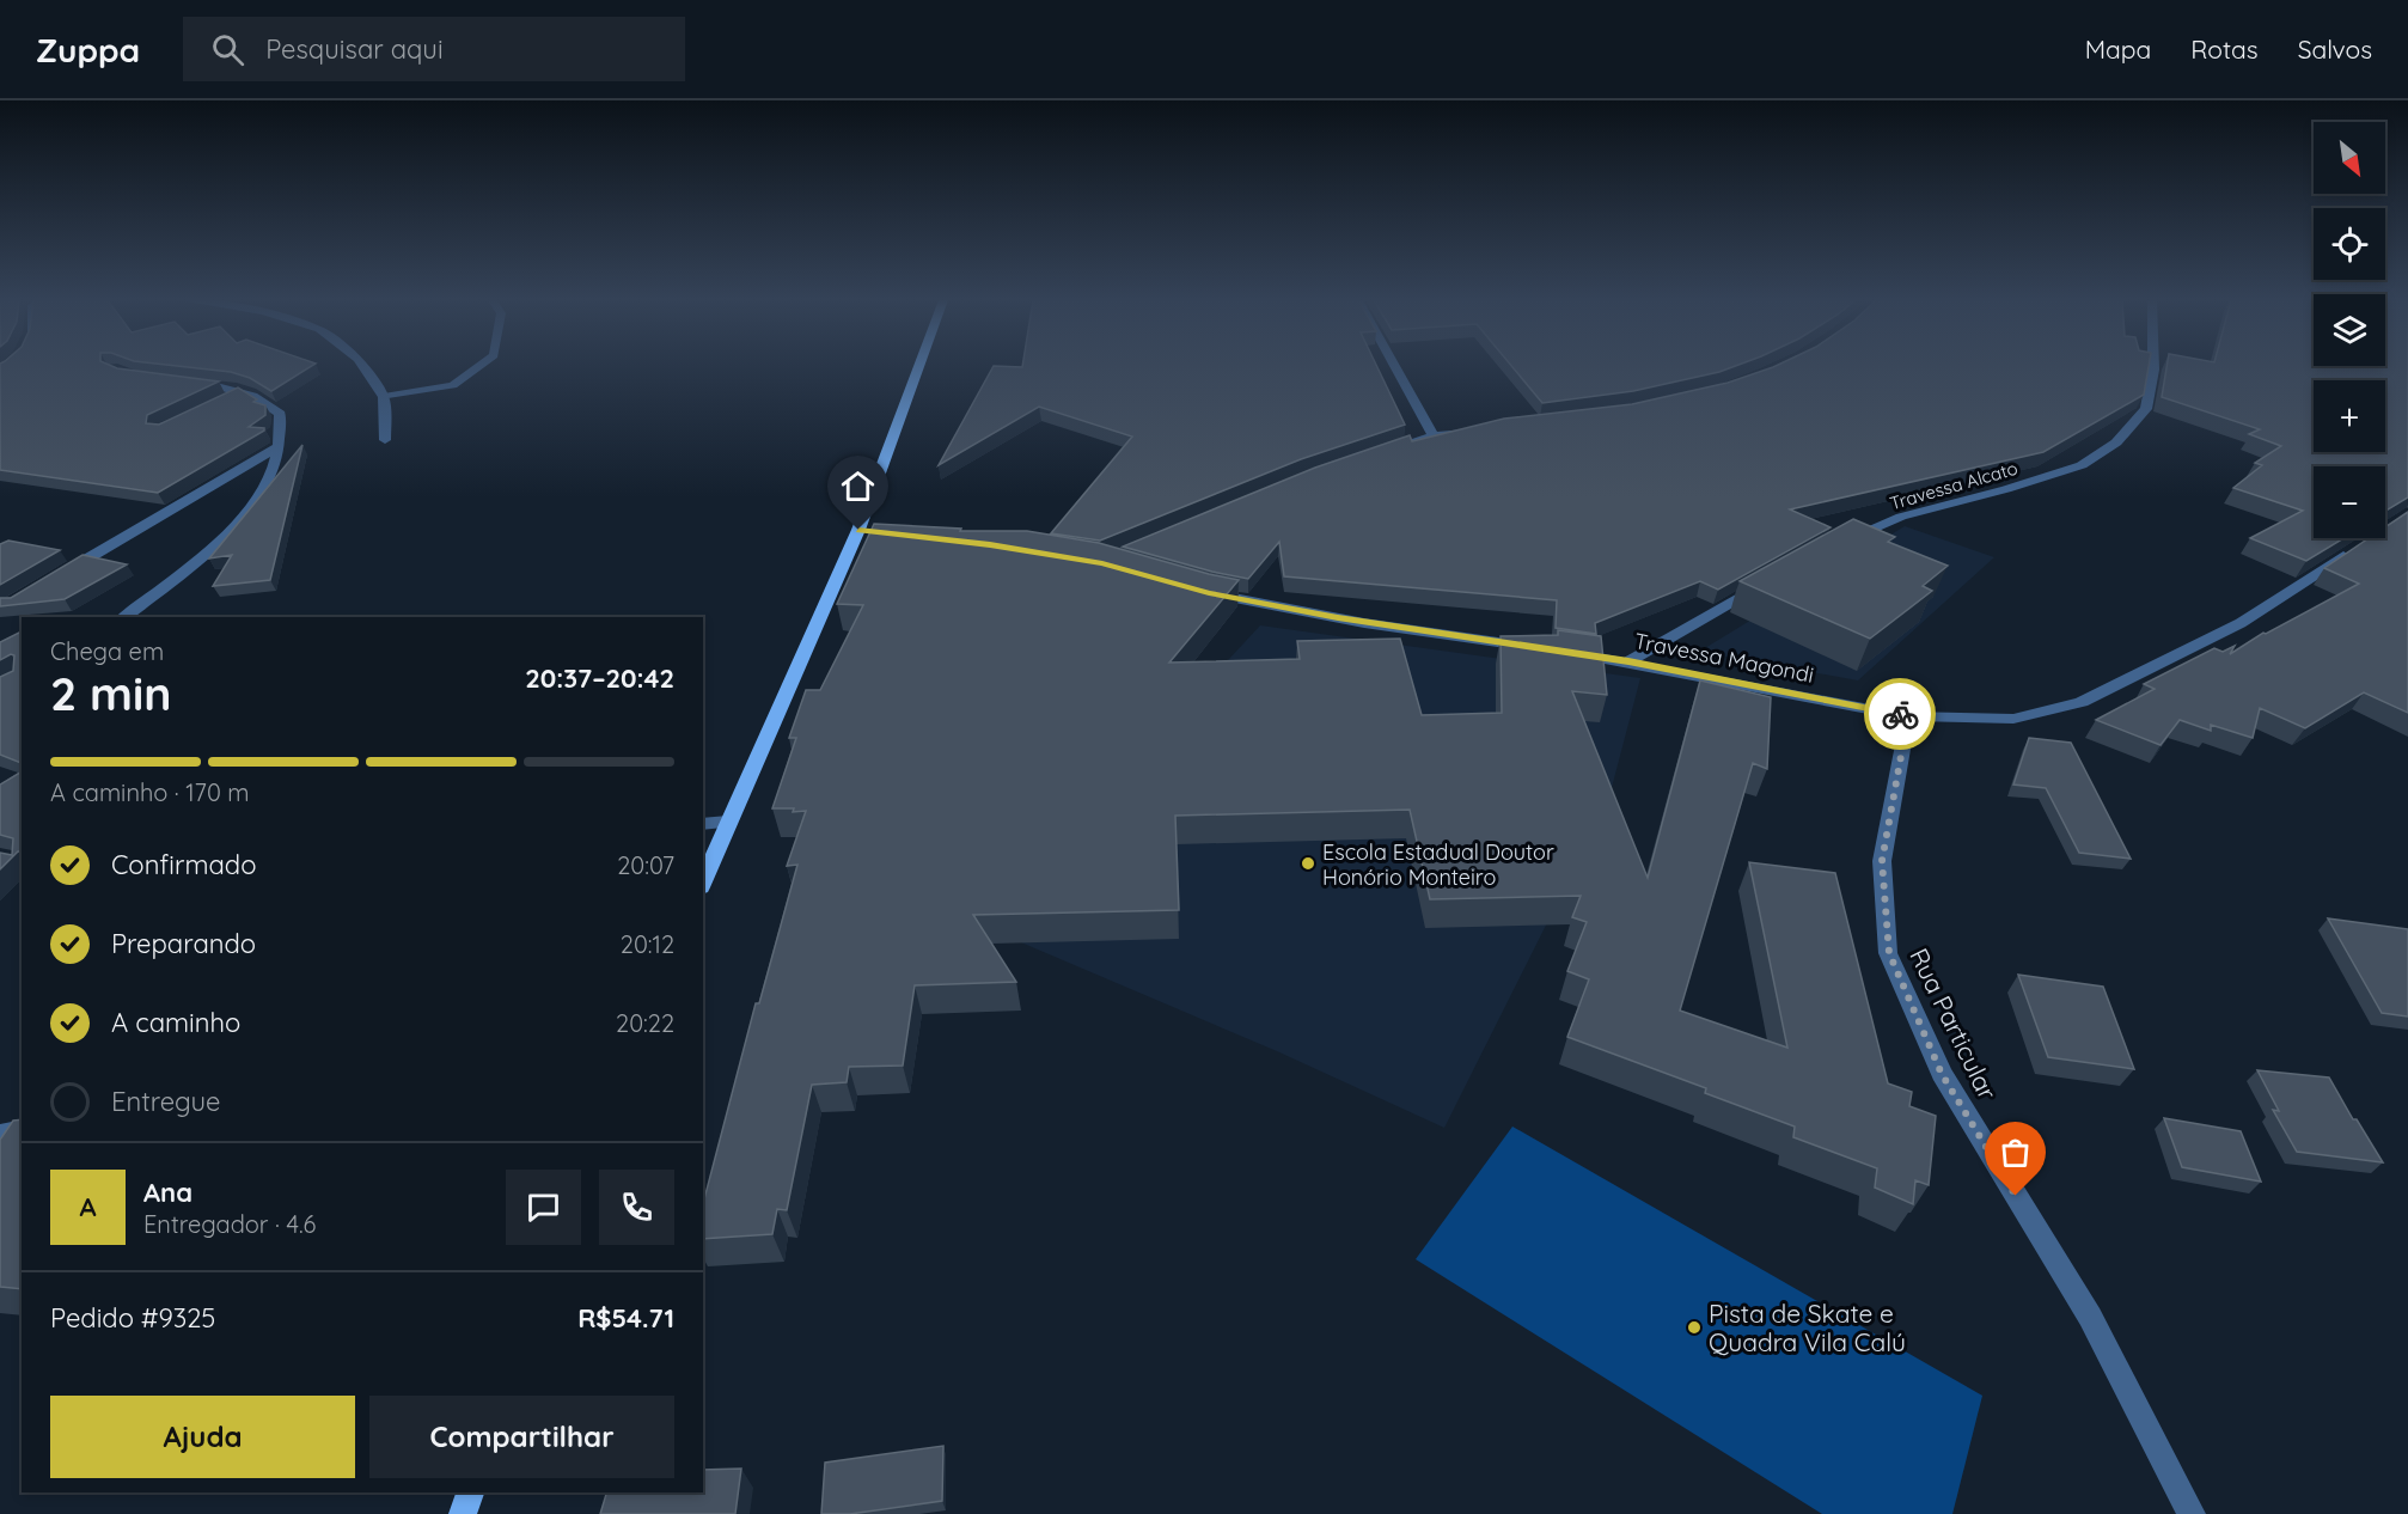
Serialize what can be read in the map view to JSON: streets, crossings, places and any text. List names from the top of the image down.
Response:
{
  "streets": {
    "street": ["Travessa Alcato", "Travessa Magondi", "Rua Particular"]
  },
  "crossings": [
    ["Travessa Magondi", "Rua Particular"]
  ],
  "places": ["Escola Estadual Doutor Honório Monteiro", "Pista de Skate e Quadra Vila Calú"],
  "north": "bottom right",
  "page": {
    "header": "Zuppa",
    "search": "Pesquisar aqui",
    "nav": ["Mapa", "Rotas", "Salvos"],
    "map_buttons": ["+", "−"],
    "heading": ["2 min", "Chega em", "20:37–20:42"],
    "panel": [
      "Ana",
      "Entregador · 4.6",
      "Pedido #9325",
      "R$54.71"
    ],
    "bar": "A caminho · 170 m",
    "list": [
      ["Confirmado", "20:07"],
      ["Preparando", "20:12"],
      ["A caminho", "20:22"],
      "Entregue"
    ],
    "round": "A",
    "buttons": ["Ajuda", "Compartilhar"]
  }
}
